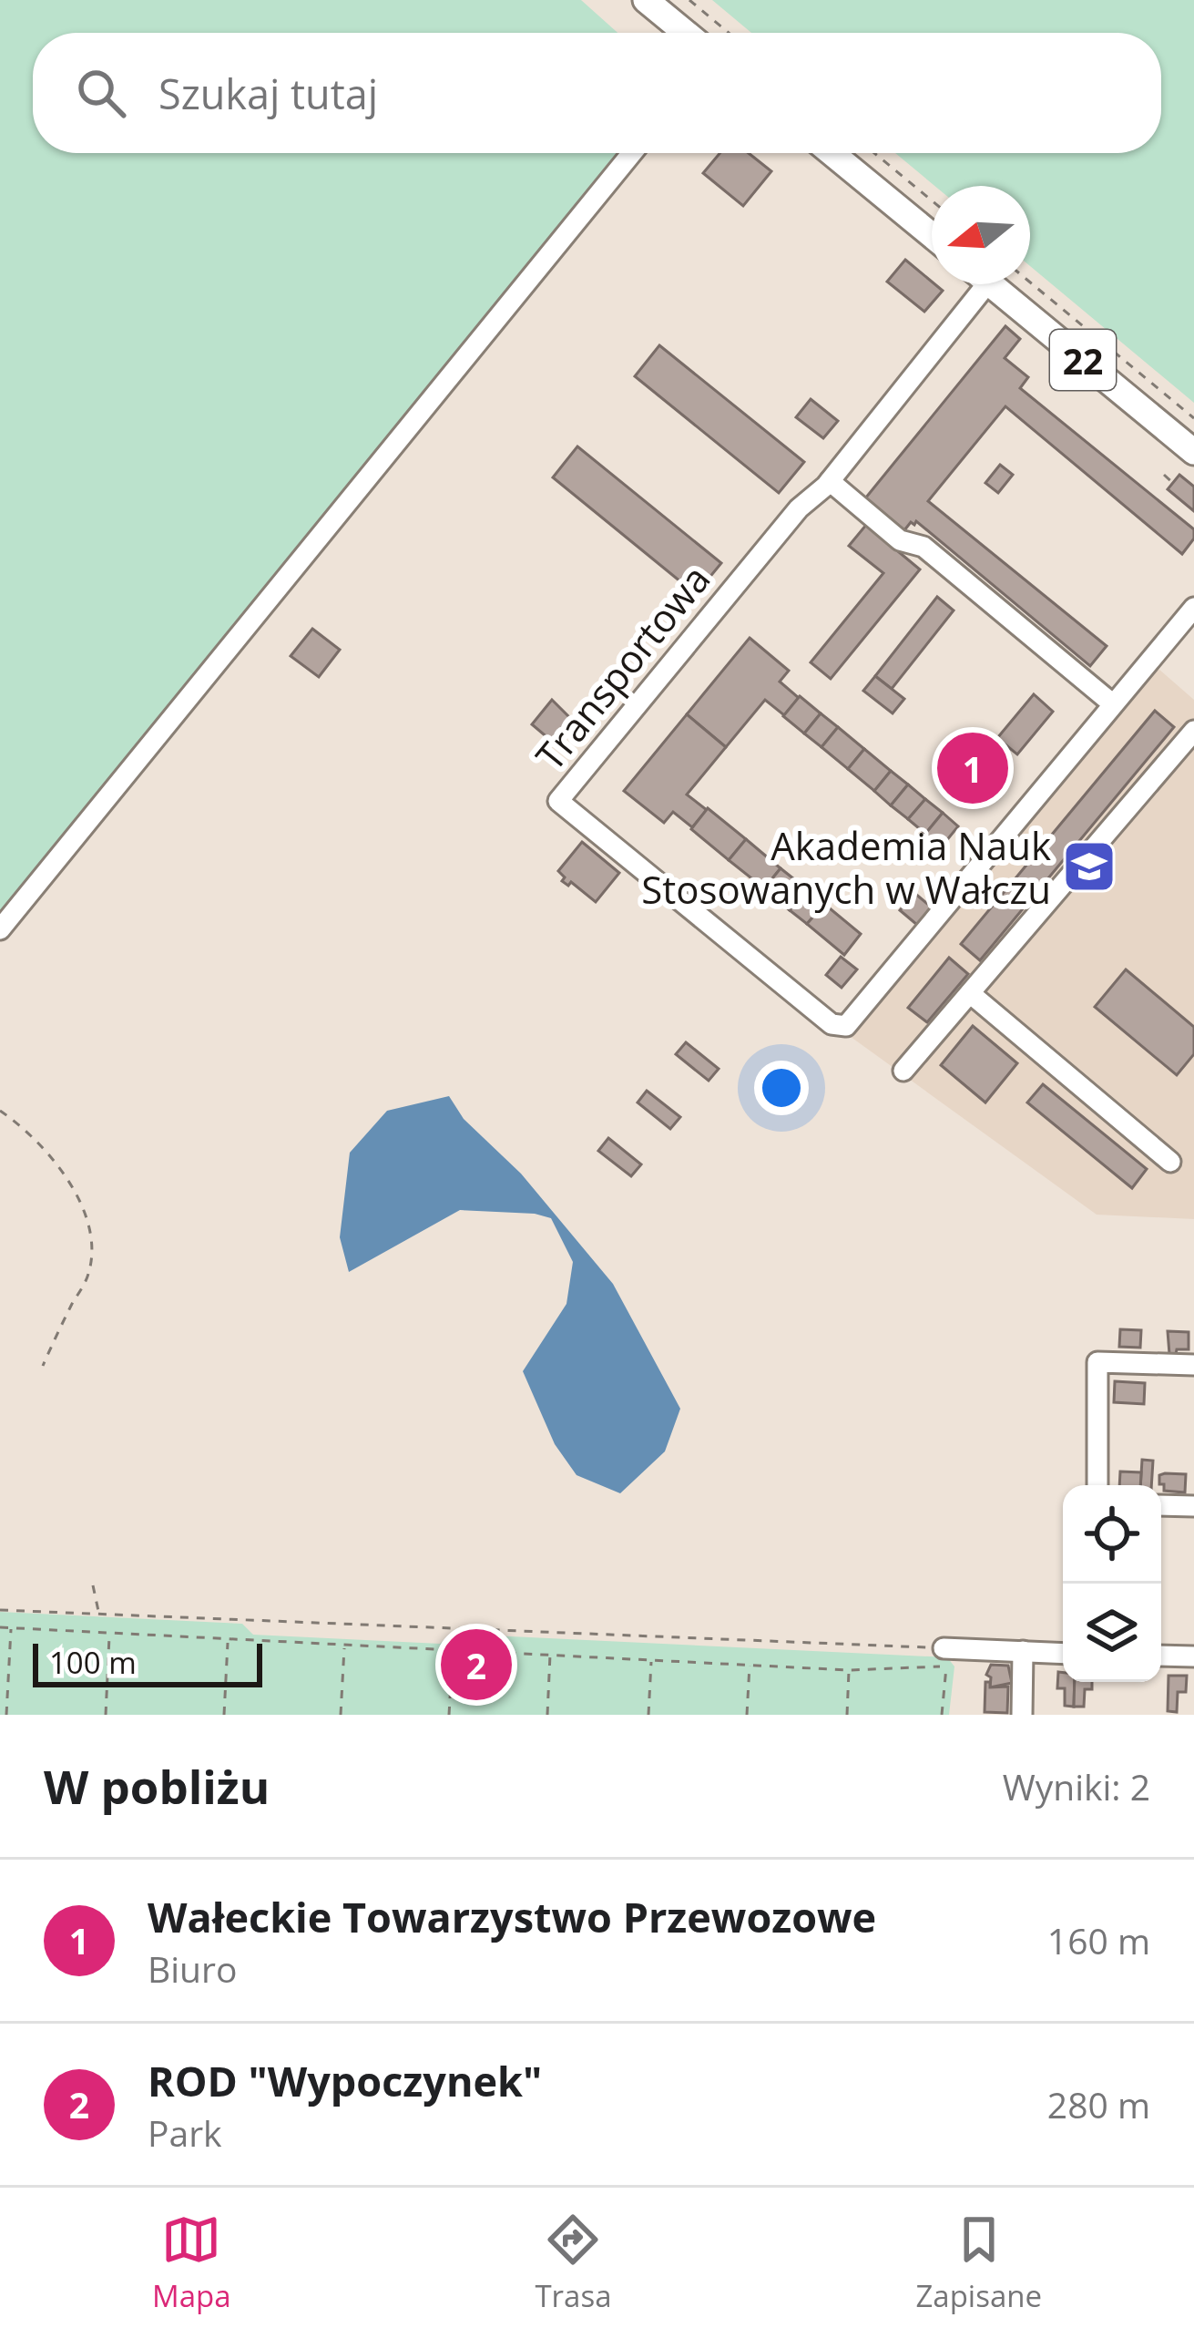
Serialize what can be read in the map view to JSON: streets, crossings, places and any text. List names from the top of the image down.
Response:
{
  "streets": {
    "main road": ["22"],
    "street": ["Transportowa"]
  },
  "places": {
    "school or university": ["Akademia Nauk Stosowanych w Wałczu"]
  },
  "scale_bar": "100 m",
  "north": "left",
  "page": {
    "search": "Szukaj tutaj",
    "pins": ["1", "2"],
    "scale": "100 m",
    "heading": ["W pobliżu", "Wyniki: 2"],
    "list": [
      {
        "mark": "1",
        "name": "Wałeckie Towarzystwo Przewozowe",
        "note": "Biuro",
        "value": "160 m"
      },
      {
        "mark": "2",
        "name": "ROD \"Wypoczynek\"",
        "note": "Park",
        "value": "280 m"
      }
    ],
    "nav": ["Mapa", "Trasa", "Zapisane"]
  }
}
